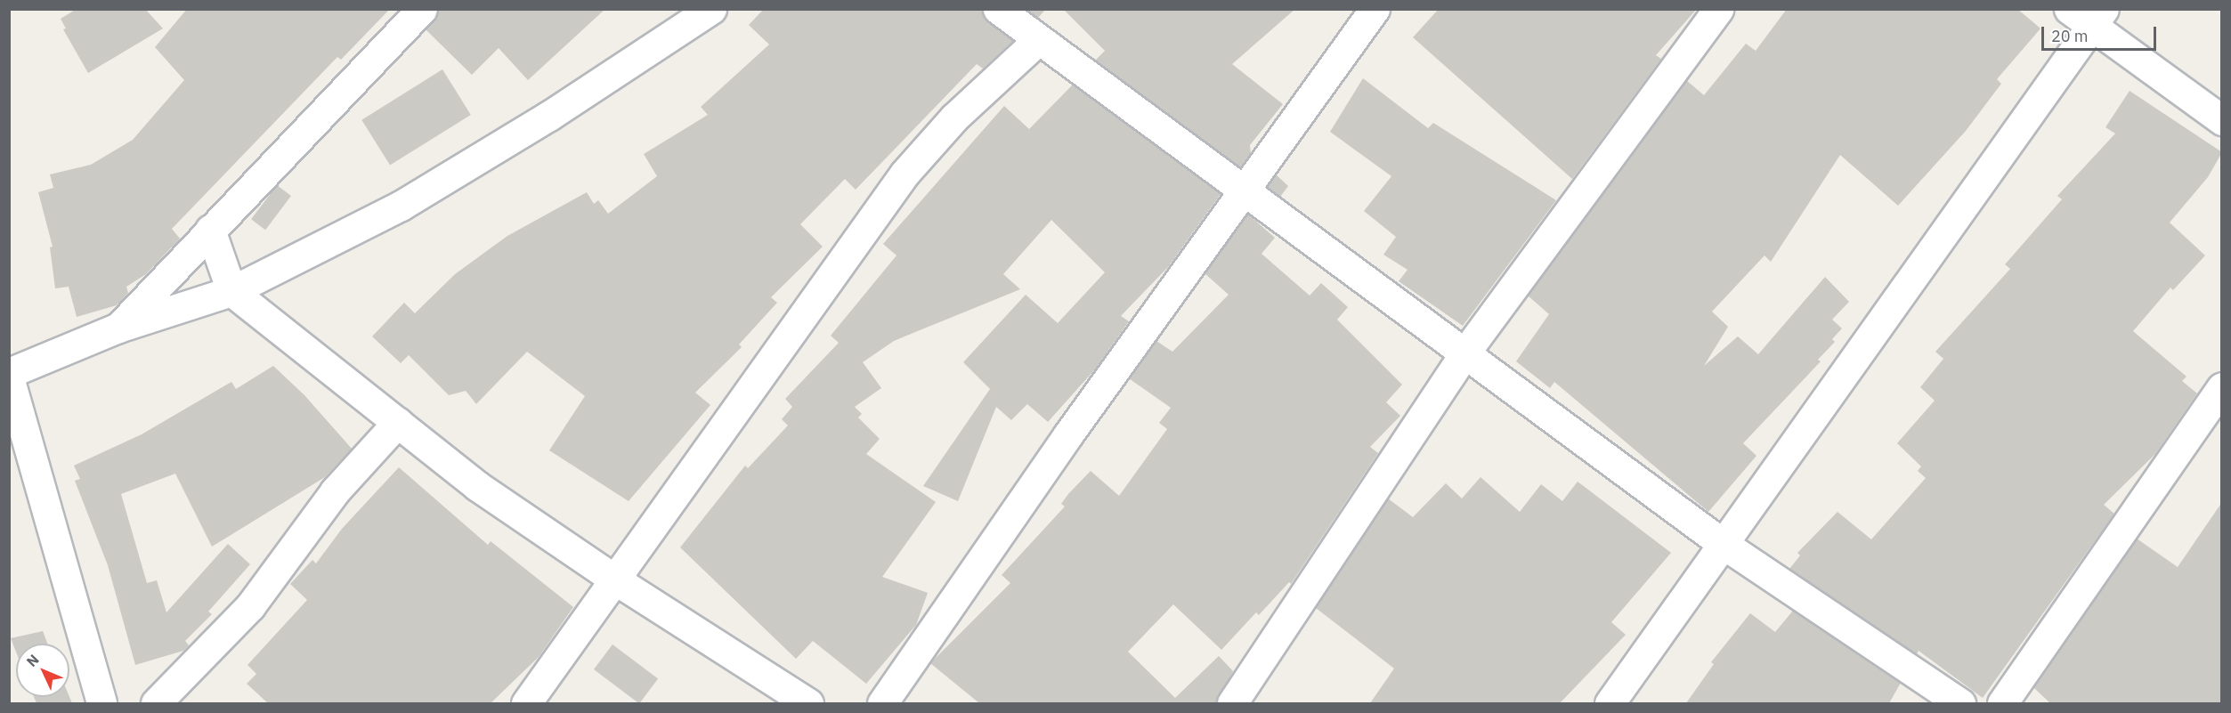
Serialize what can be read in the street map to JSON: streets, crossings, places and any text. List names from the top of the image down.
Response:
{
  "scale_bar": "20 m",
  "north": "top left"
}
